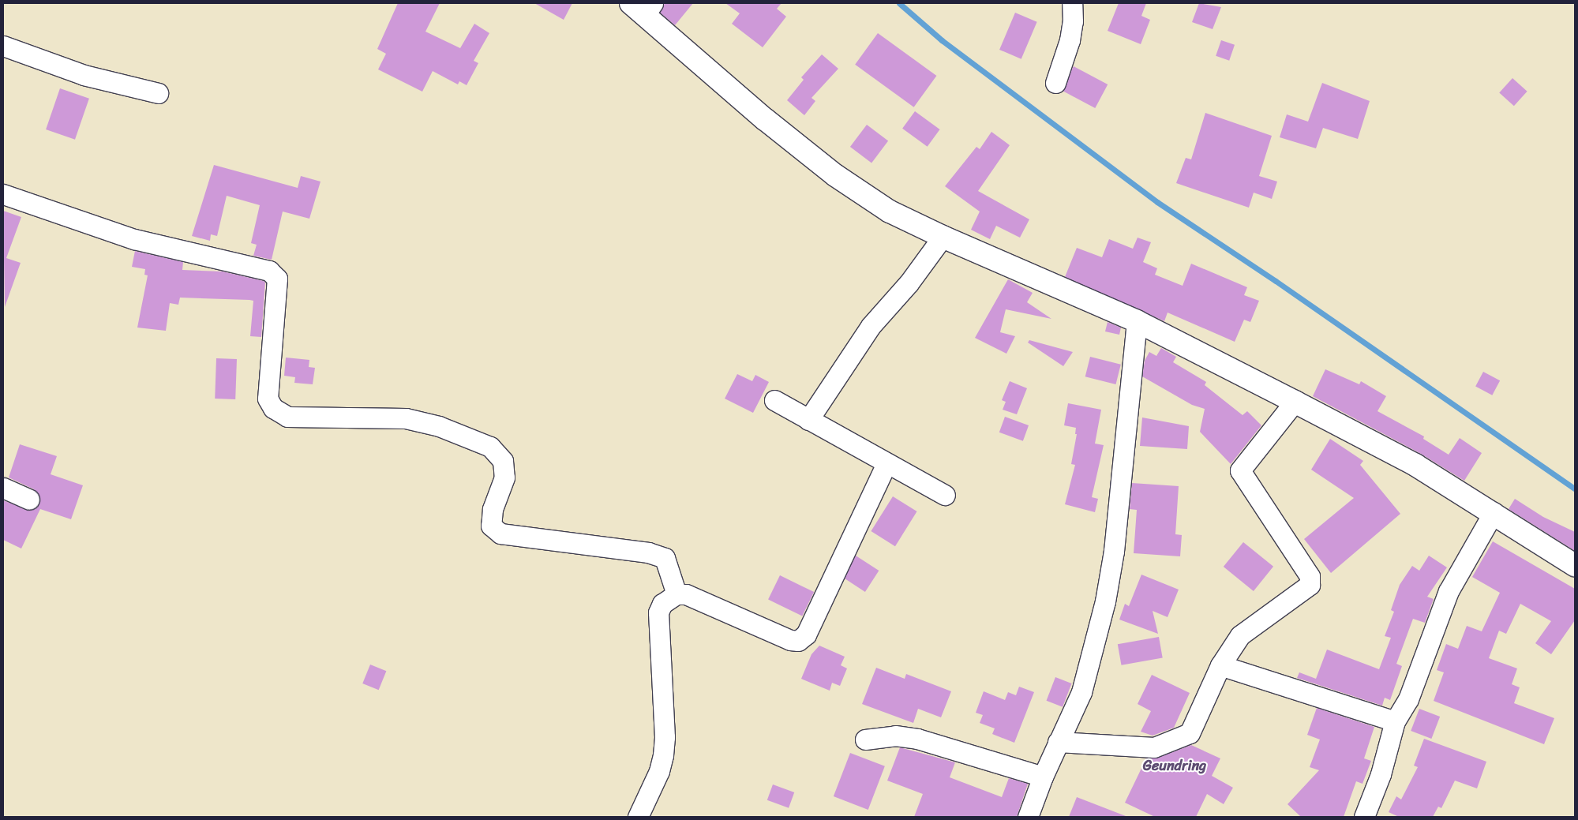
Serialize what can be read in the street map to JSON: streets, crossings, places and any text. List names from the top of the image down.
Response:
{
  "districts": ["Geundring"]
}
